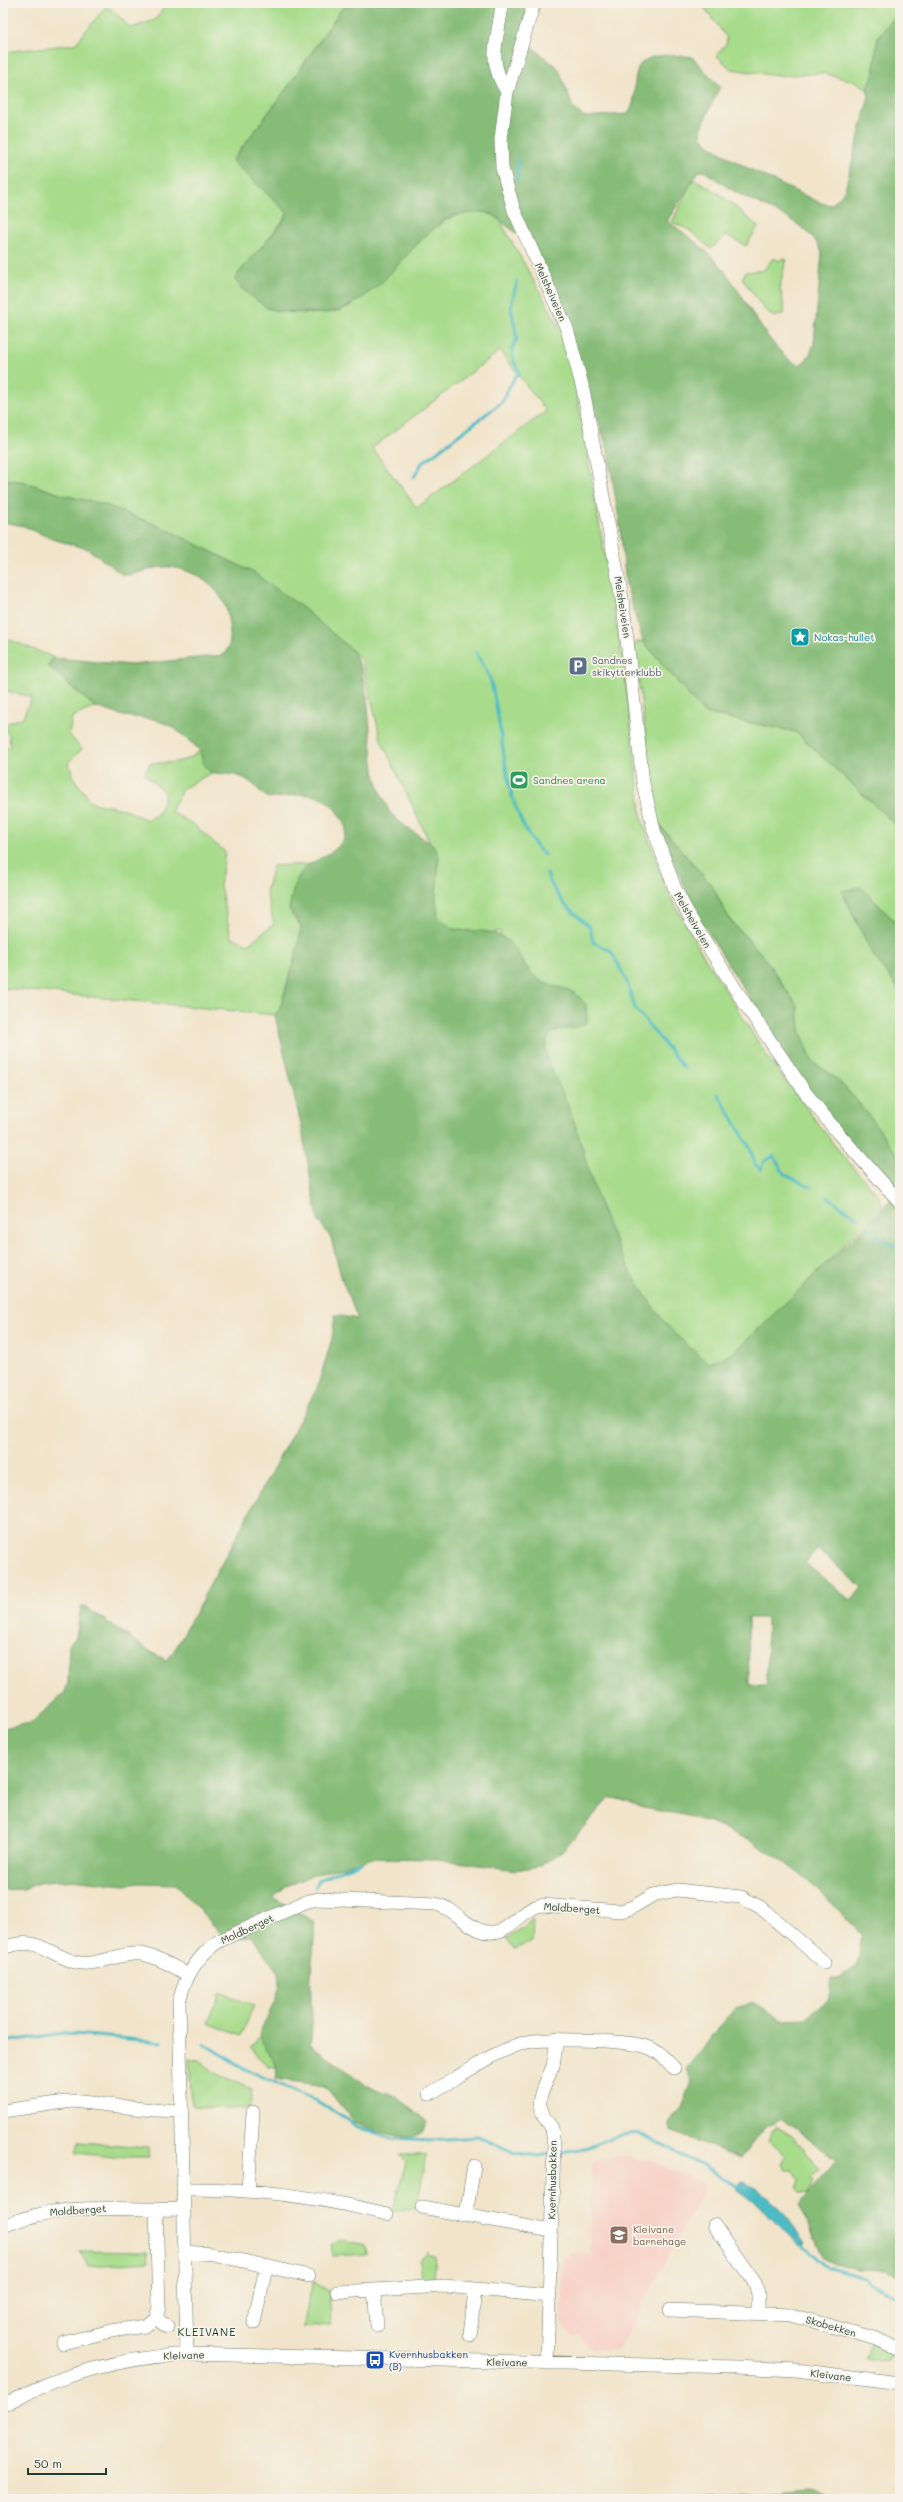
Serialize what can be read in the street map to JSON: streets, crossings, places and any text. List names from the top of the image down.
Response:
{
  "streets": {
    "street": [
      "Melsheiveien",
      "Moldberget",
      "Kvernhusbakken",
      "Skobekken",
      "Kleivane"
    ]
  },
  "crossings": [
    ["Moldberget", "Kleivane"],
    ["Kvernhusbakken", "Kleivane"]
  ],
  "districts": ["KLEIVANE"],
  "places": {
    "place": ["Nokas-hullet"],
    "parking": ["Sandnes skikytterklubb"],
    "sports": ["Sandnes arena"],
    "school or university": ["Kleivane barnehage"],
    "bus stop": ["Kvernhusbakken (B)"]
  },
  "scale_bar": "50 m"
}
